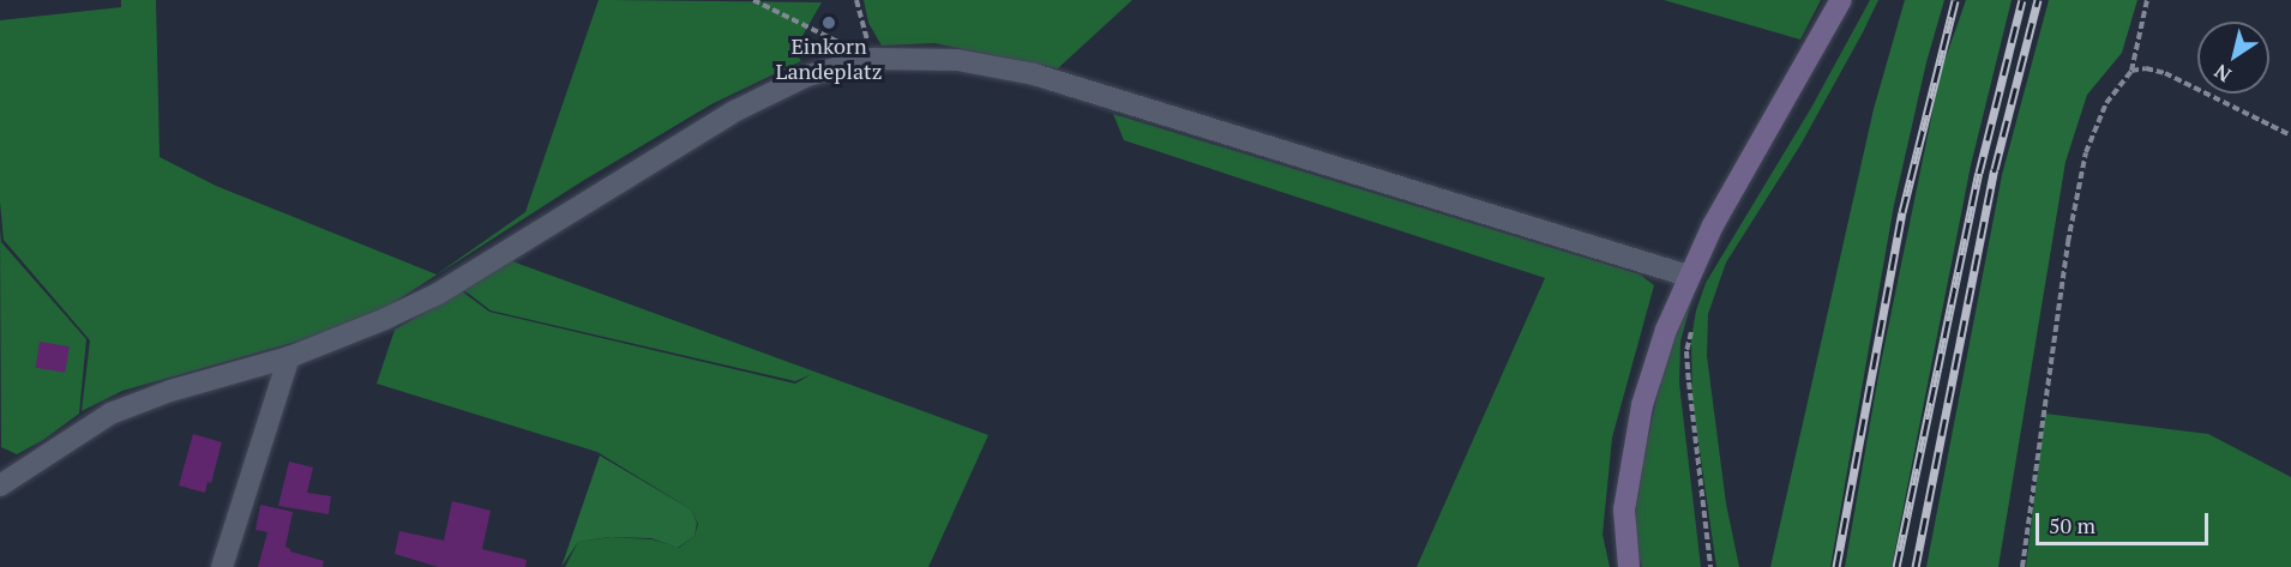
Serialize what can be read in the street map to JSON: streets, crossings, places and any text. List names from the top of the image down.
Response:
{
  "places": ["Einkorn Landeplatz"],
  "scale_bar": "50 m",
  "north": "bottom left"
}
